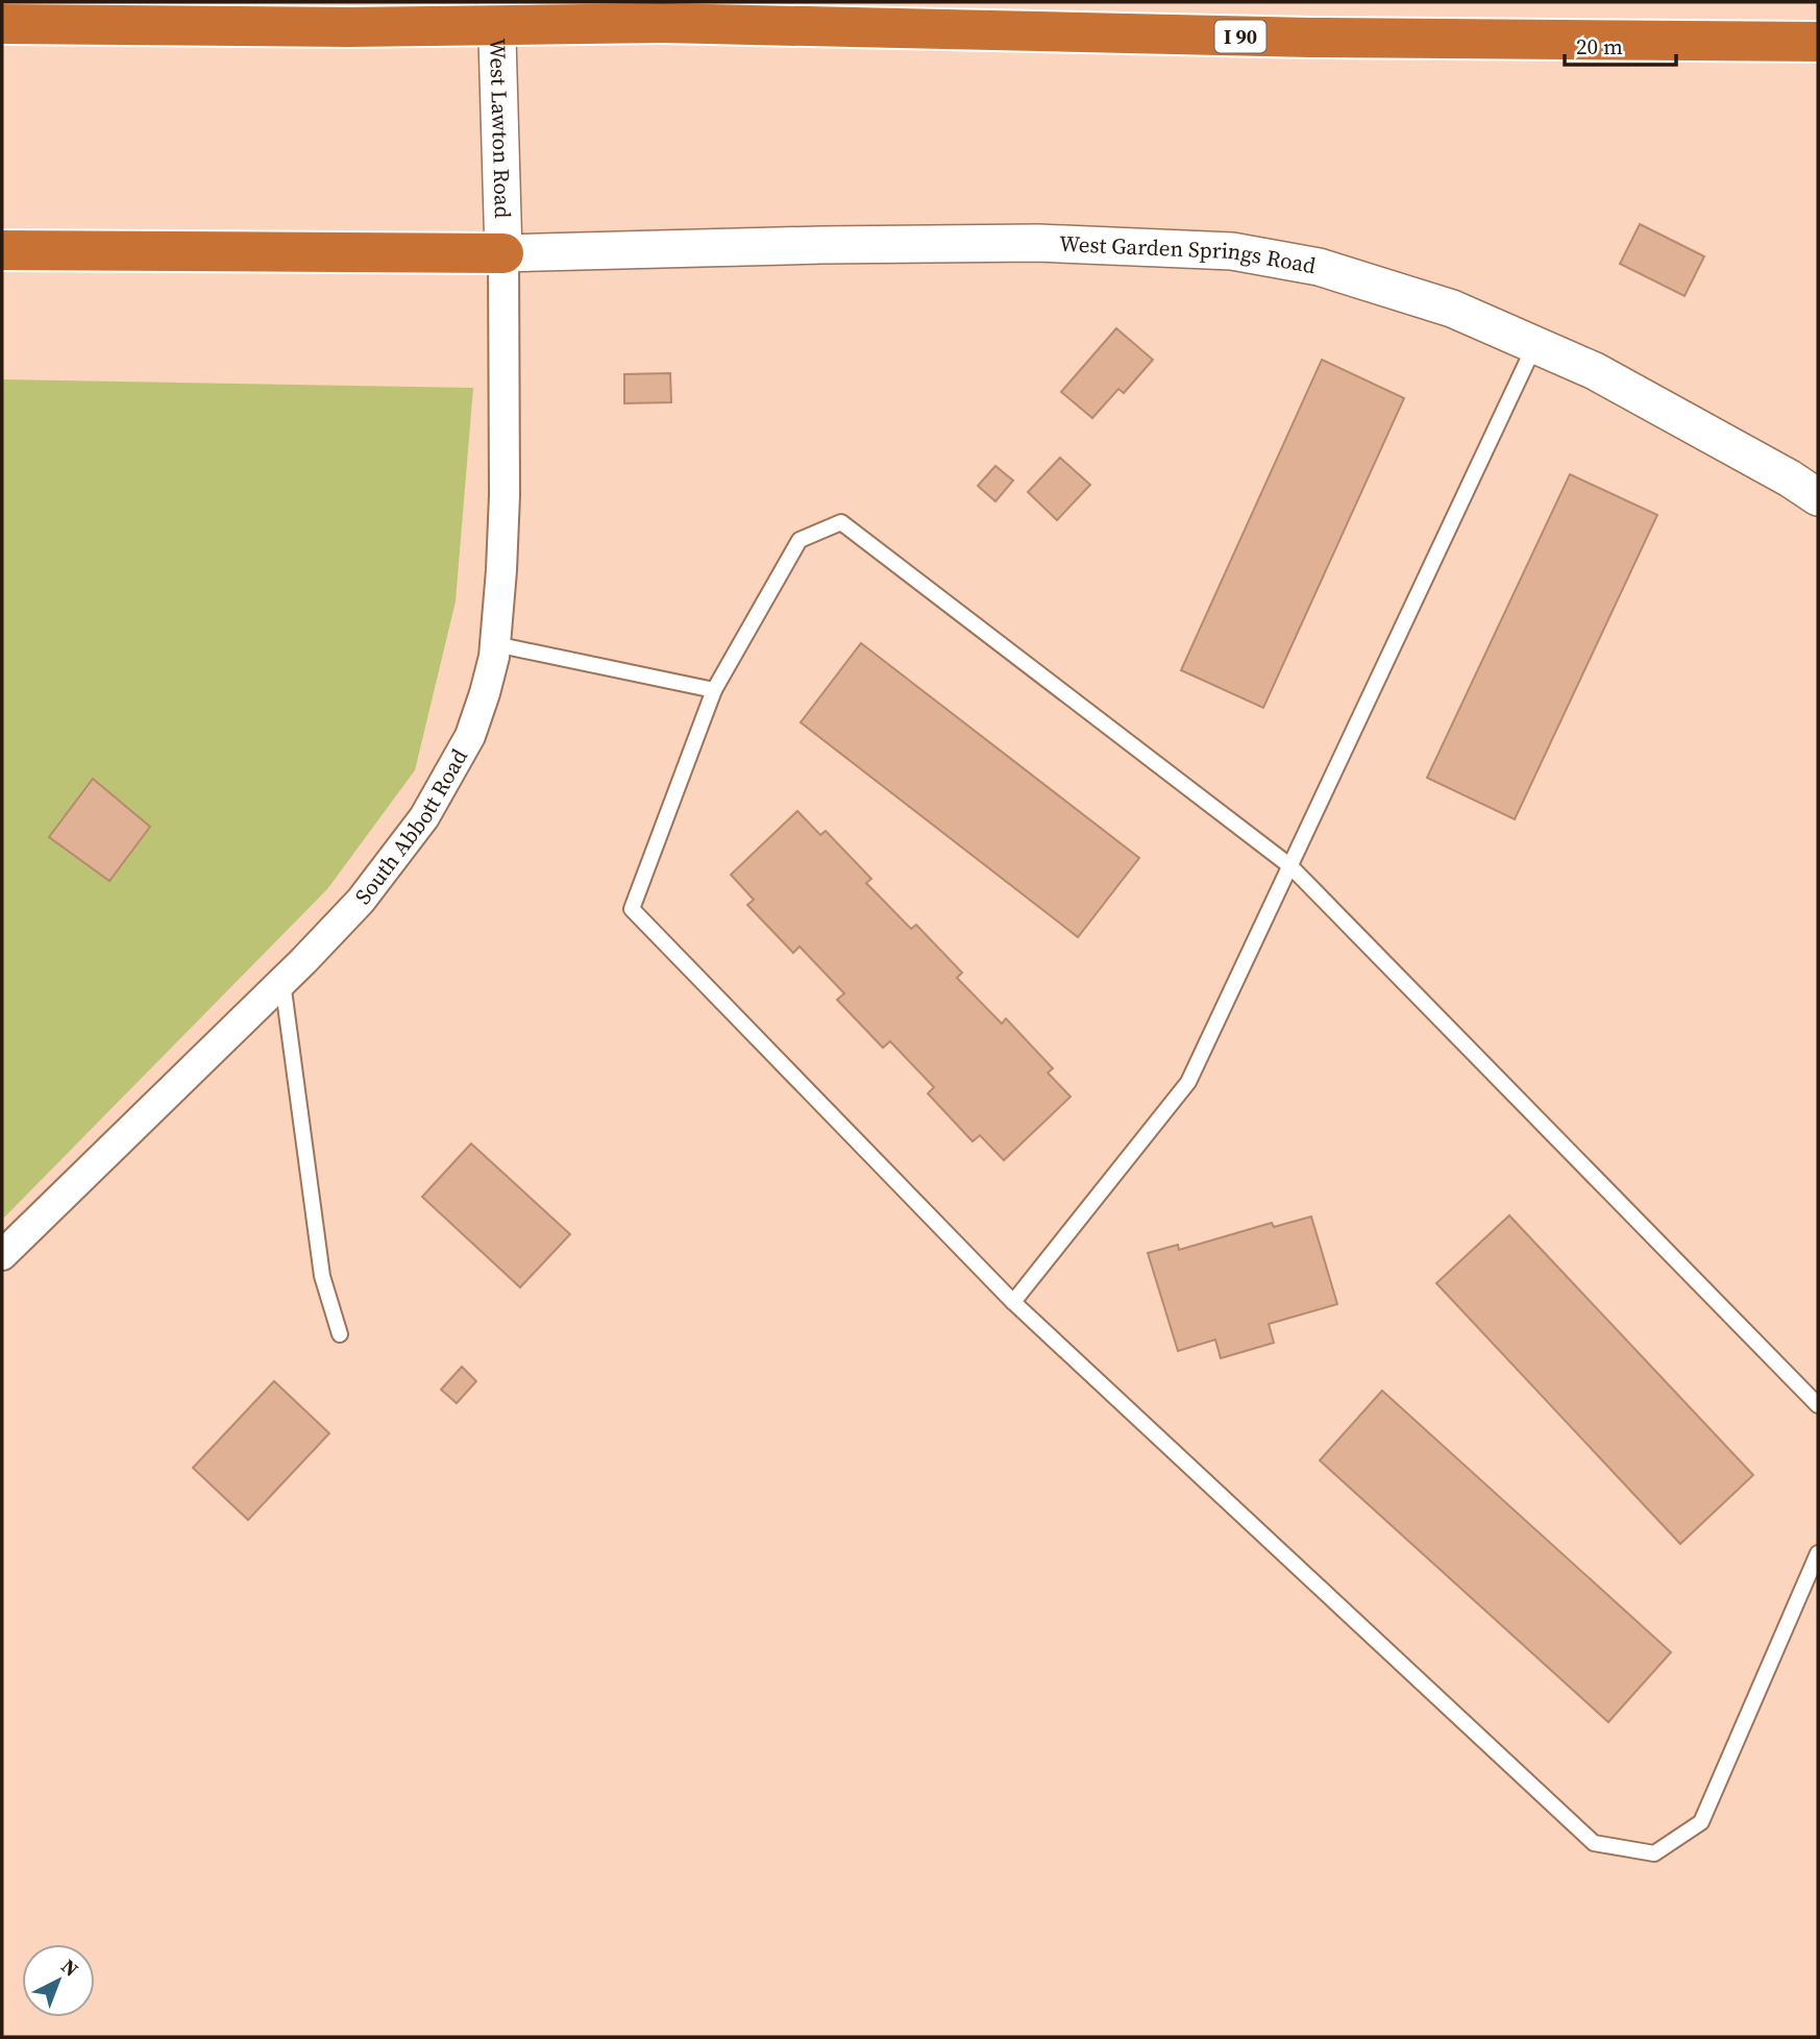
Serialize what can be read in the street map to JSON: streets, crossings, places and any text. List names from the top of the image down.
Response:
{
  "streets": {
    "highway": ["I 90"],
    "street": ["West Lawton Road", "West Garden Springs Road", "South Abbott Road"]
  },
  "crossings": [
    ["West Lawton Road", "West Garden Springs Road"],
    ["West Lawton Road", "South Abbott Road"],
    ["West Garden Springs Road", "South Abbott Road"]
  ],
  "scale_bar": "20 m",
  "north": "top right"
}
